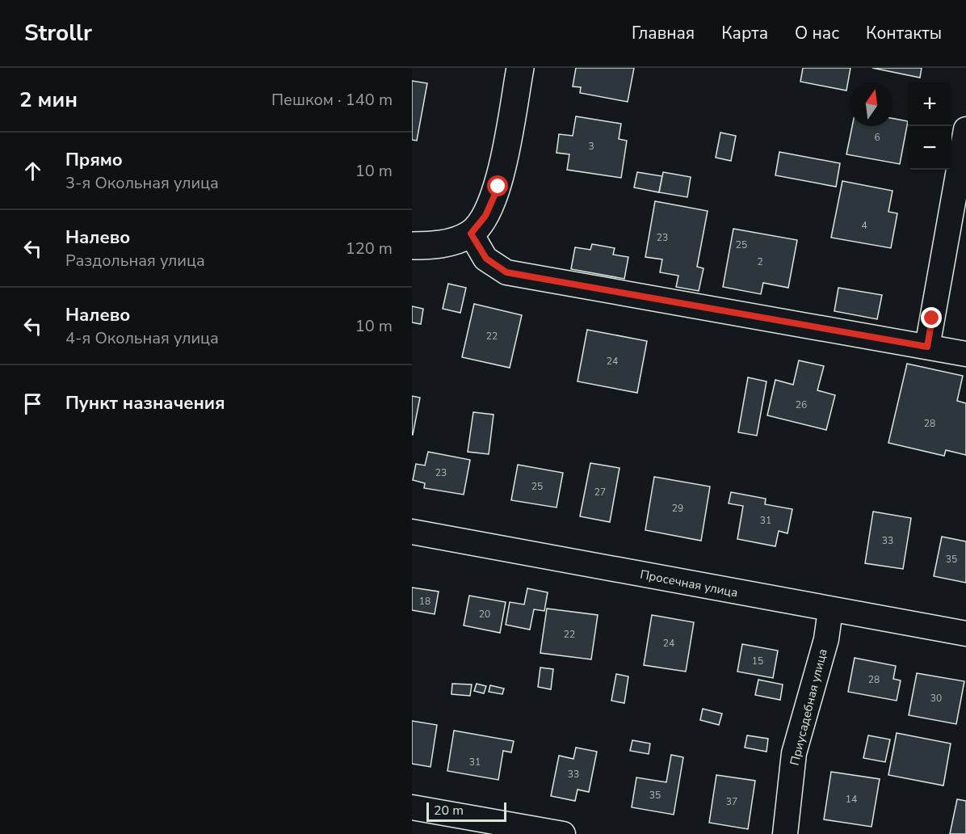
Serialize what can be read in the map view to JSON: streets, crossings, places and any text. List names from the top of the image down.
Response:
{
  "streets": {
    "street": ["Просечная улица", "Приусадебная улица"]
  },
  "crossings": [
    ["Просечная улица", "Приусадебная улица"]
  ],
  "house_numbers": [
    "6",
    "3",
    "4",
    "23",
    "25",
    "2",
    "22",
    "24",
    "26",
    "28",
    "23",
    "25",
    "27",
    "29",
    "31",
    "33",
    "35",
    "18",
    "20",
    "22",
    "24",
    "15",
    "28",
    "30",
    "31",
    "33",
    "35",
    "14",
    "37"
  ],
  "scale_bar": "20 m",
  "north": "top",
  "page": {
    "header": "Strollr",
    "nav": [
      "Главная",
      "Карта",
      "О нас",
      "Контакты"
    ],
    "heading": ["2 мин", "Пешком · 140 m"],
    "map_buttons": ["+", "−"],
    "list": [
      ["Прямо", "3-я Окольная улица", "10 m"],
      ["Налево", "Раздольная улица", "120 m"],
      ["Налево", "4-я Окольная улица", "10 m"],
      "Пункт назначения"
    ],
    "scale": "20 m"
  }
}
